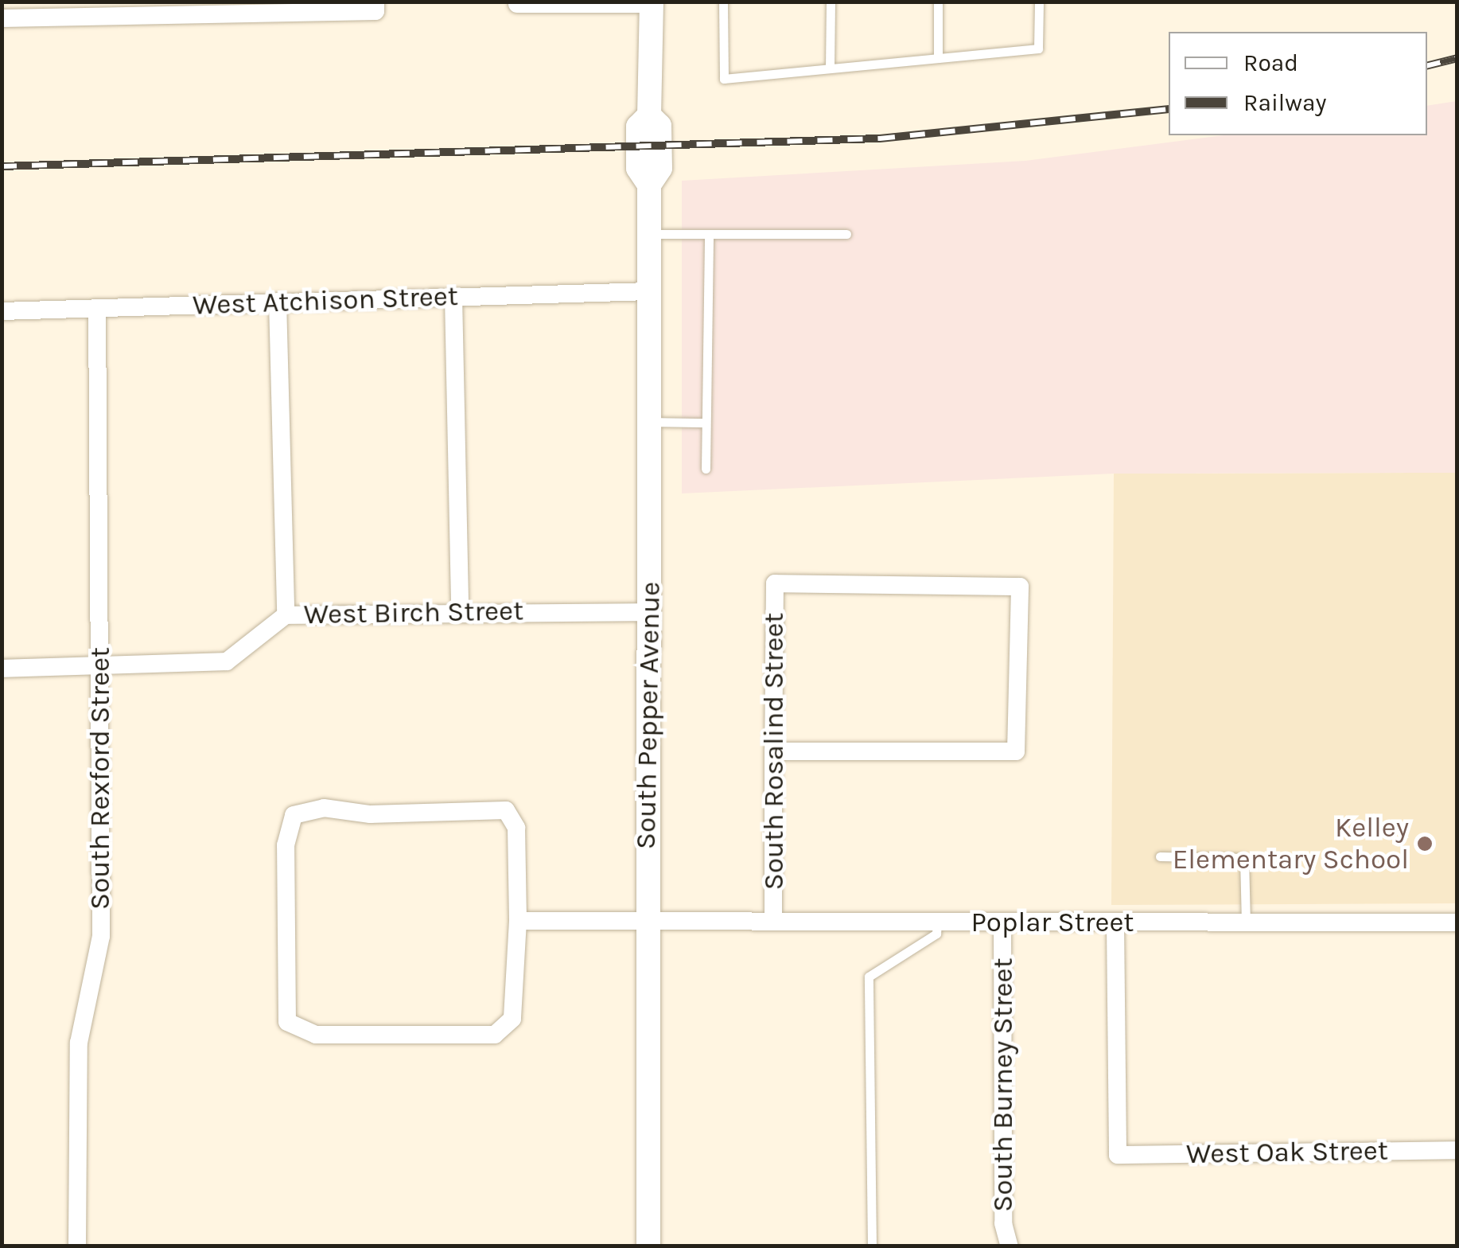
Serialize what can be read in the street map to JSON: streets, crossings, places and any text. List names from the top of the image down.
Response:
{
  "streets": {
    "main road": ["South Pepper Avenue"],
    "street": [
      "West Atchison Street",
      "West Birch Street",
      "South Rosalind Street",
      "South Rexford Street",
      "Poplar Street",
      "South Burney Street",
      "West Oak Street"
    ]
  },
  "crossings": [
    ["West Atchison Street", "South Pepper Avenue"],
    ["West Atchison Street", "South Rexford Street"],
    ["West Birch Street", "South Pepper Avenue"],
    ["West Birch Street", "South Rexford Street"],
    ["South Pepper Avenue", "Poplar Street"],
    ["South Rosalind Street", "Poplar Street"],
    ["Poplar Street", "South Burney Street"],
    ["Poplar Street", "West Oak Street"]
  ],
  "places": ["Kelley Elementary School"],
  "legend": ["Road", "Railway"]
}
